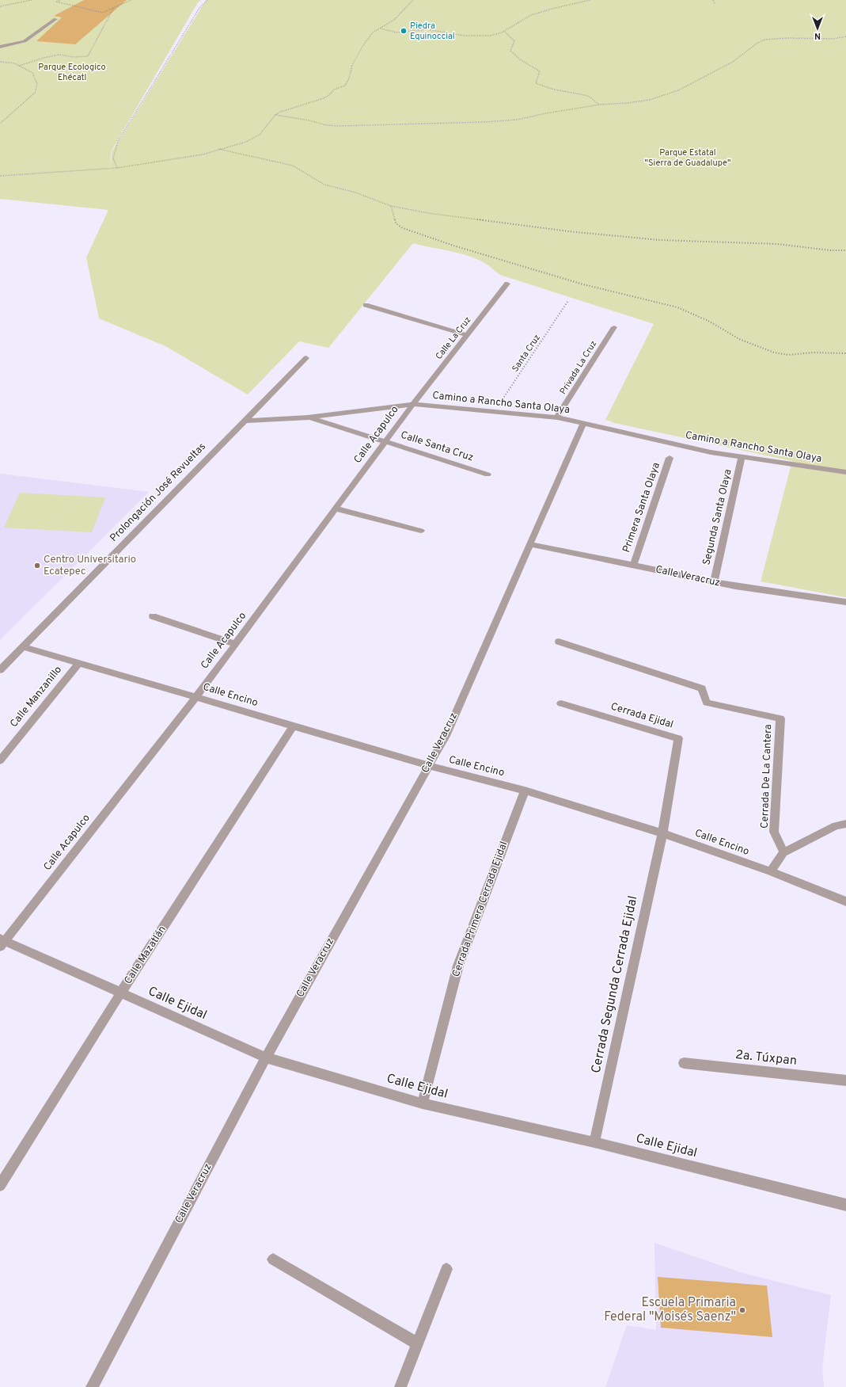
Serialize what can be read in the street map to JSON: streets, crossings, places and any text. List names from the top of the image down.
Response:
{
  "streets": {
    "street": [
      "Calle La Cruz",
      "Privada La Cruz",
      "Camino a Rancho Santa Olaya",
      "Calle Acapulco",
      "Calle Santa Cruz",
      "Prolongación José Revueltas",
      "Primera Santa Olaya",
      "Segunda Santa Olaya",
      "Calle Veracruz",
      "Calle Encino",
      "Calle Manzanillo",
      "Cerrada Ejidal",
      "Cerrada De La Cantera",
      "Cerrada Primera Cerrada Ejidal",
      "Calle Mazatlán",
      "Cerrada Segunda Cerrada Ejidal",
      "Calle Ejidal",
      "2a. Túxpan"
    ],
    "path": ["Santa Cruz"]
  },
  "crossings": [
    ["Calle La Cruz", "Camino a Rancho Santa Olaya"],
    ["Calle La Cruz", "Calle Acapulco"],
    ["Santa Cruz", "Camino a Rancho Santa Olaya"],
    ["Privada La Cruz", "Camino a Rancho Santa Olaya"],
    ["Camino a Rancho Santa Olaya", "Calle Acapulco"],
    ["Camino a Rancho Santa Olaya", "Calle Santa Cruz"],
    ["Camino a Rancho Santa Olaya", "Prolongación José Revueltas"],
    ["Camino a Rancho Santa Olaya", "Segunda Santa Olaya"],
    ["Camino a Rancho Santa Olaya", "Calle Veracruz"],
    ["Calle Acapulco", "Calle Santa Cruz"],
    ["Calle Acapulco", "Calle Encino"],
    ["Calle Acapulco", "Calle Ejidal"],
    ["Prolongación José Revueltas", "Calle Encino"],
    ["Primera Santa Olaya", "Calle Veracruz"],
    ["Segunda Santa Olaya", "Calle Veracruz"],
    ["Calle Veracruz", "Calle Encino"],
    ["Calle Veracruz", "Calle Ejidal"],
    ["Calle Encino", "Calle Manzanillo"],
    ["Calle Encino", "Cerrada Ejidal"],
    ["Calle Encino", "Cerrada Primera Cerrada Ejidal"],
    ["Calle Encino", "Calle Mazatlán"],
    ["Calle Encino", "Cerrada Segunda Cerrada Ejidal"],
    ["Cerrada Ejidal", "Cerrada Segunda Cerrada Ejidal"],
    ["Cerrada Primera Cerrada Ejidal", "Calle Ejidal"],
    ["Calle Mazatlán", "Calle Ejidal"],
    ["Cerrada Segunda Cerrada Ejidal", "Calle Ejidal"]
  ],
  "parks": ["Parque Ecologico Ehécatl", "Parque Estatal \"Sierra de Guadalupe\""],
  "places": ["Piedra Equinoccial", "Centro Universitario Ecatepec", "Escuela Primaria Federal \"Moisés Saenz\""],
  "north": "bottom"
}
